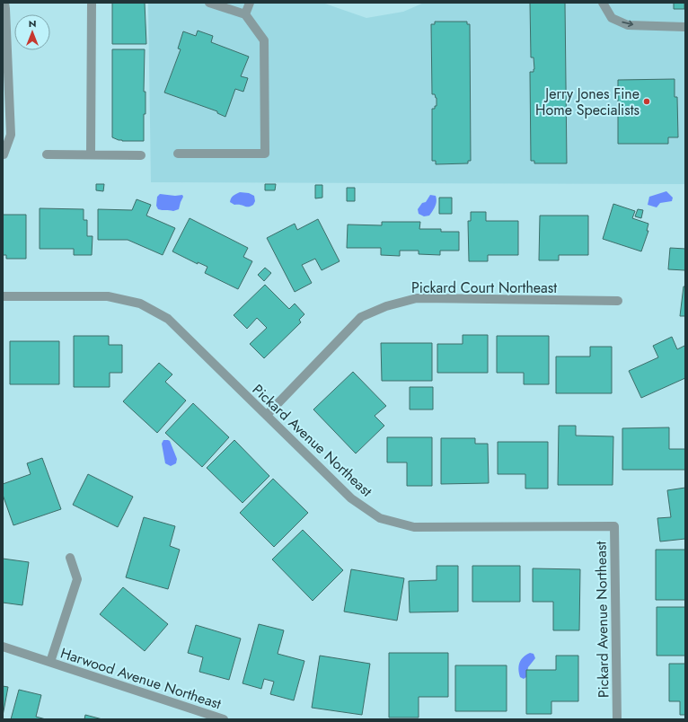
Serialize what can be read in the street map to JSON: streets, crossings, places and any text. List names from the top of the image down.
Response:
{
  "streets": {
    "street": ["Pickard Court Northeast", "Pickard Avenue Northeast", "Harwood Avenue Northeast"]
  },
  "crossings": [
    ["Pickard Court Northeast", "Pickard Avenue Northeast"]
  ],
  "places": ["Jerry Jones Fine Home Specialists"],
  "north": "top"
}
